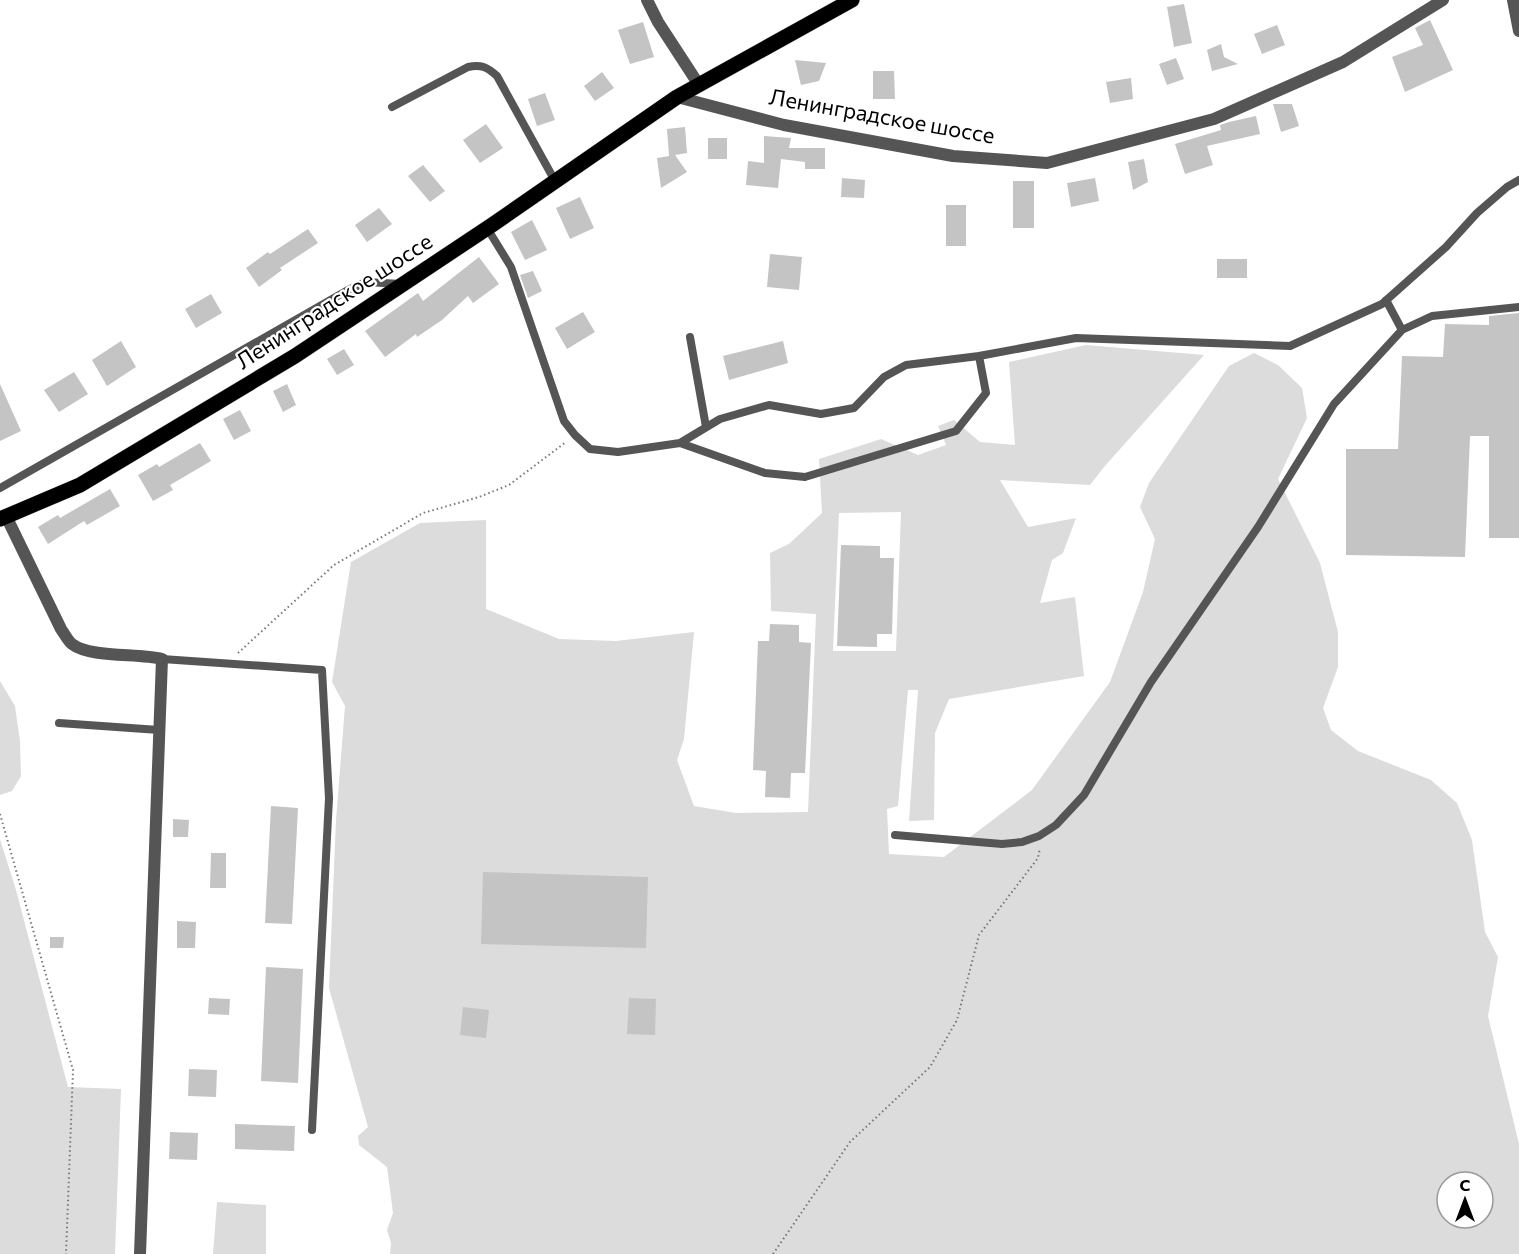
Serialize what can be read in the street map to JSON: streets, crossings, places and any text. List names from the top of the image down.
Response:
{
  "streets": {
    "main road": ["Ленинградское шоссе"]
  },
  "north": "top"
}
